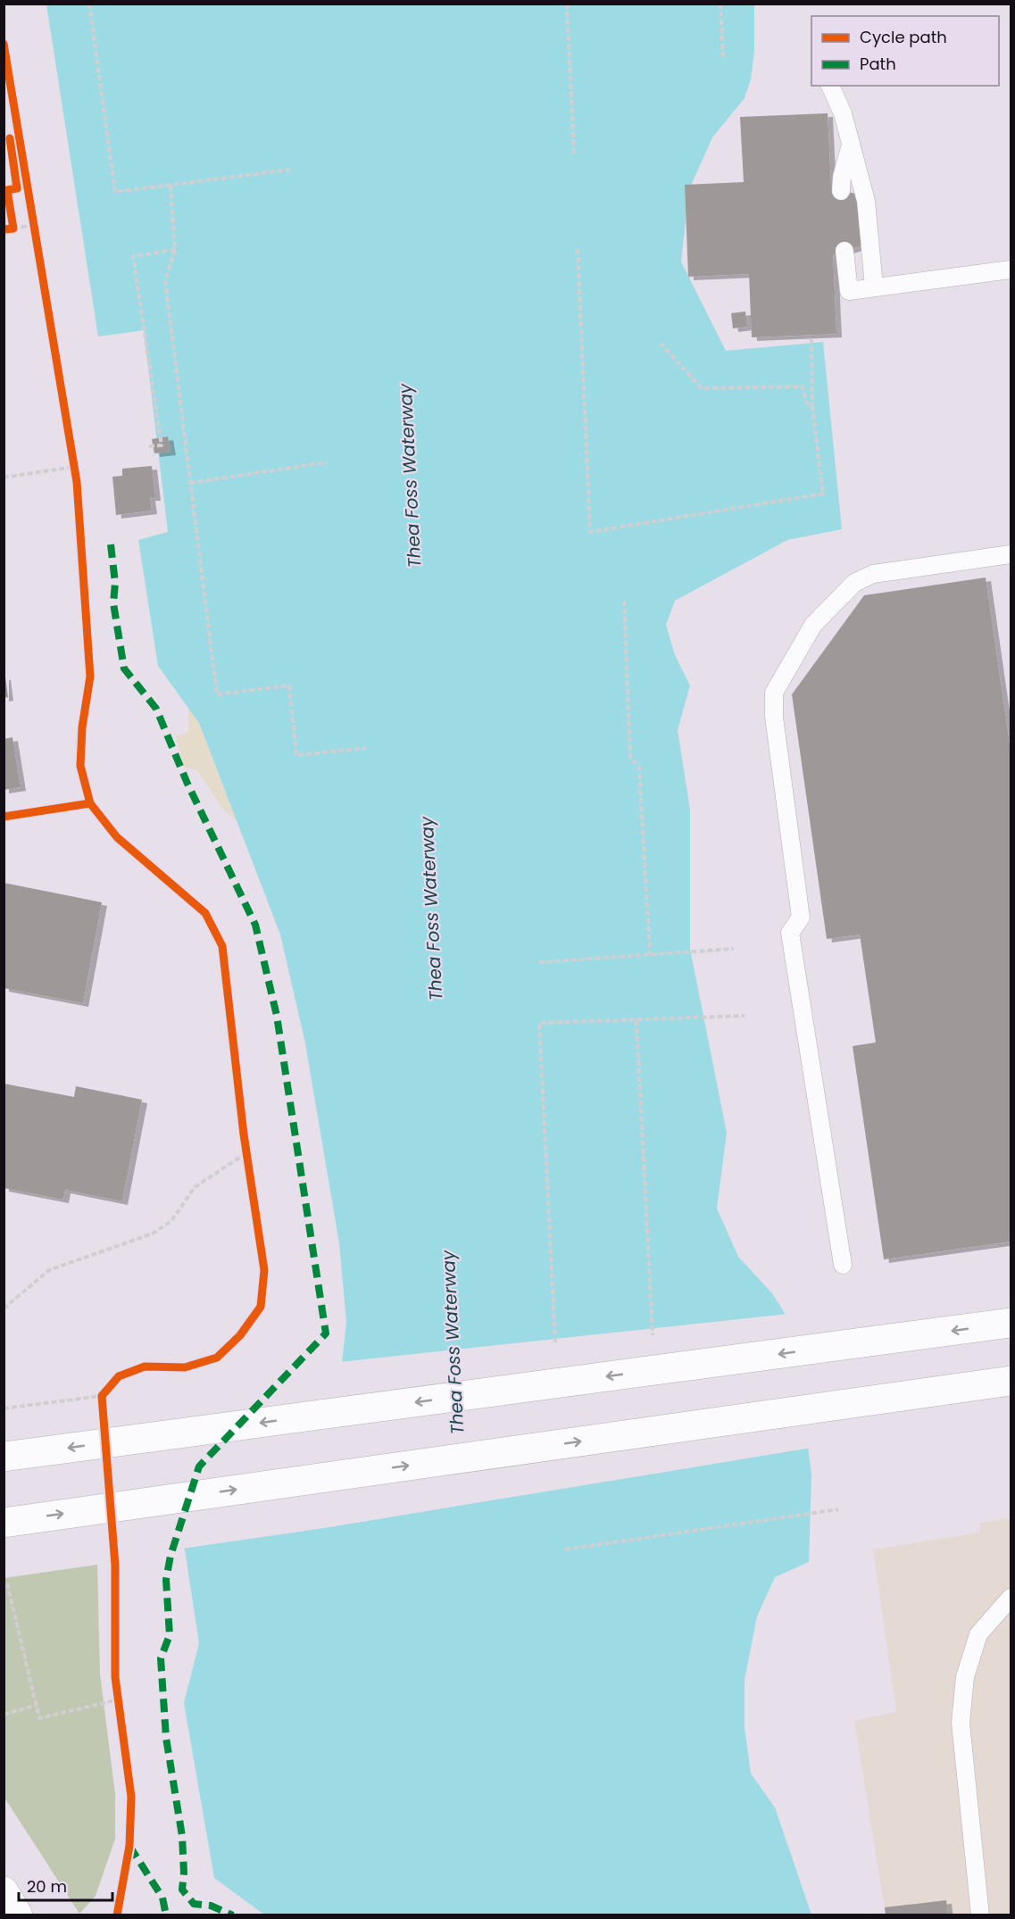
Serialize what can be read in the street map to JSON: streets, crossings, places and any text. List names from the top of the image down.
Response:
{
  "water": ["Thea Foss Waterway"],
  "legend": ["Cycle path", "Path"],
  "scale_bar": "20 m"
}
